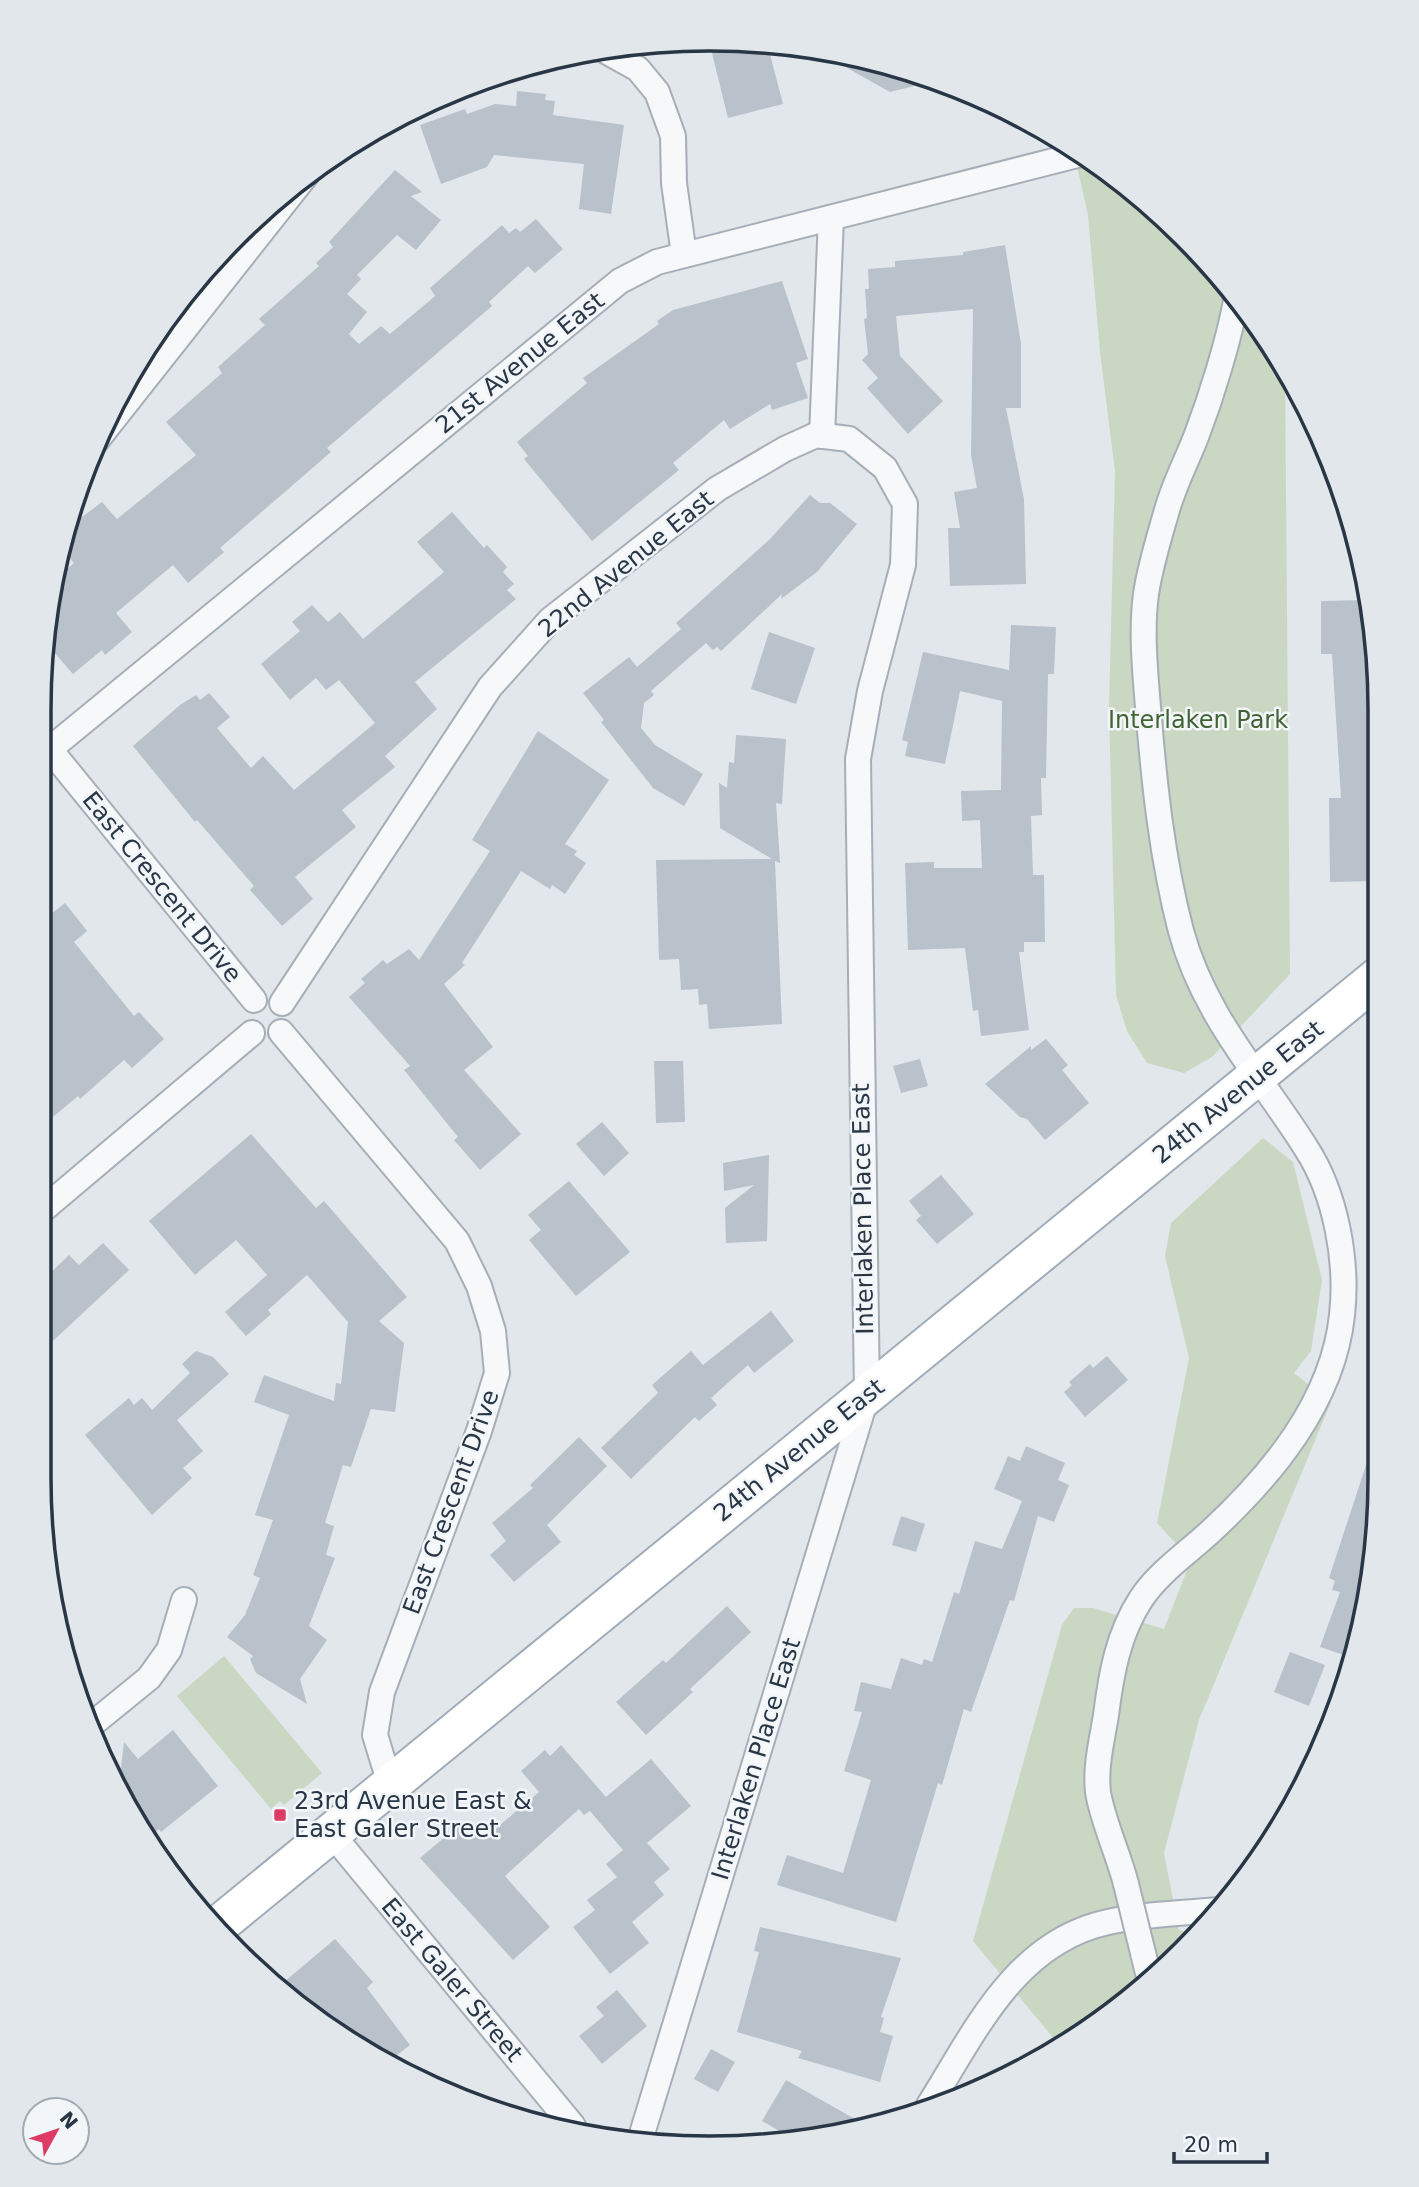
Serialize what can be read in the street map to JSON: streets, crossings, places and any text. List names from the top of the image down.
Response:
{
  "streets": {
    "main road": ["24th Avenue East"],
    "street": [
      "21st Avenue East",
      "22nd Avenue East",
      "East Crescent Drive",
      "Interlaken Place East",
      "East Galer Street"
    ]
  },
  "crossings": [
    ["22nd Avenue East", "East Crescent Drive"],
    ["22nd Avenue East", "Interlaken Place East"],
    ["East Crescent Drive", "24th Avenue East"],
    ["24th Avenue East", "Interlaken Place East"],
    ["24th Avenue East", "East Galer Street"]
  ],
  "parks": ["Interlaken Park"],
  "places": {
    "transit": ["23rd Avenue East & East Galer Street"]
  },
  "scale_bar": "20 m",
  "north": "top right"
}
